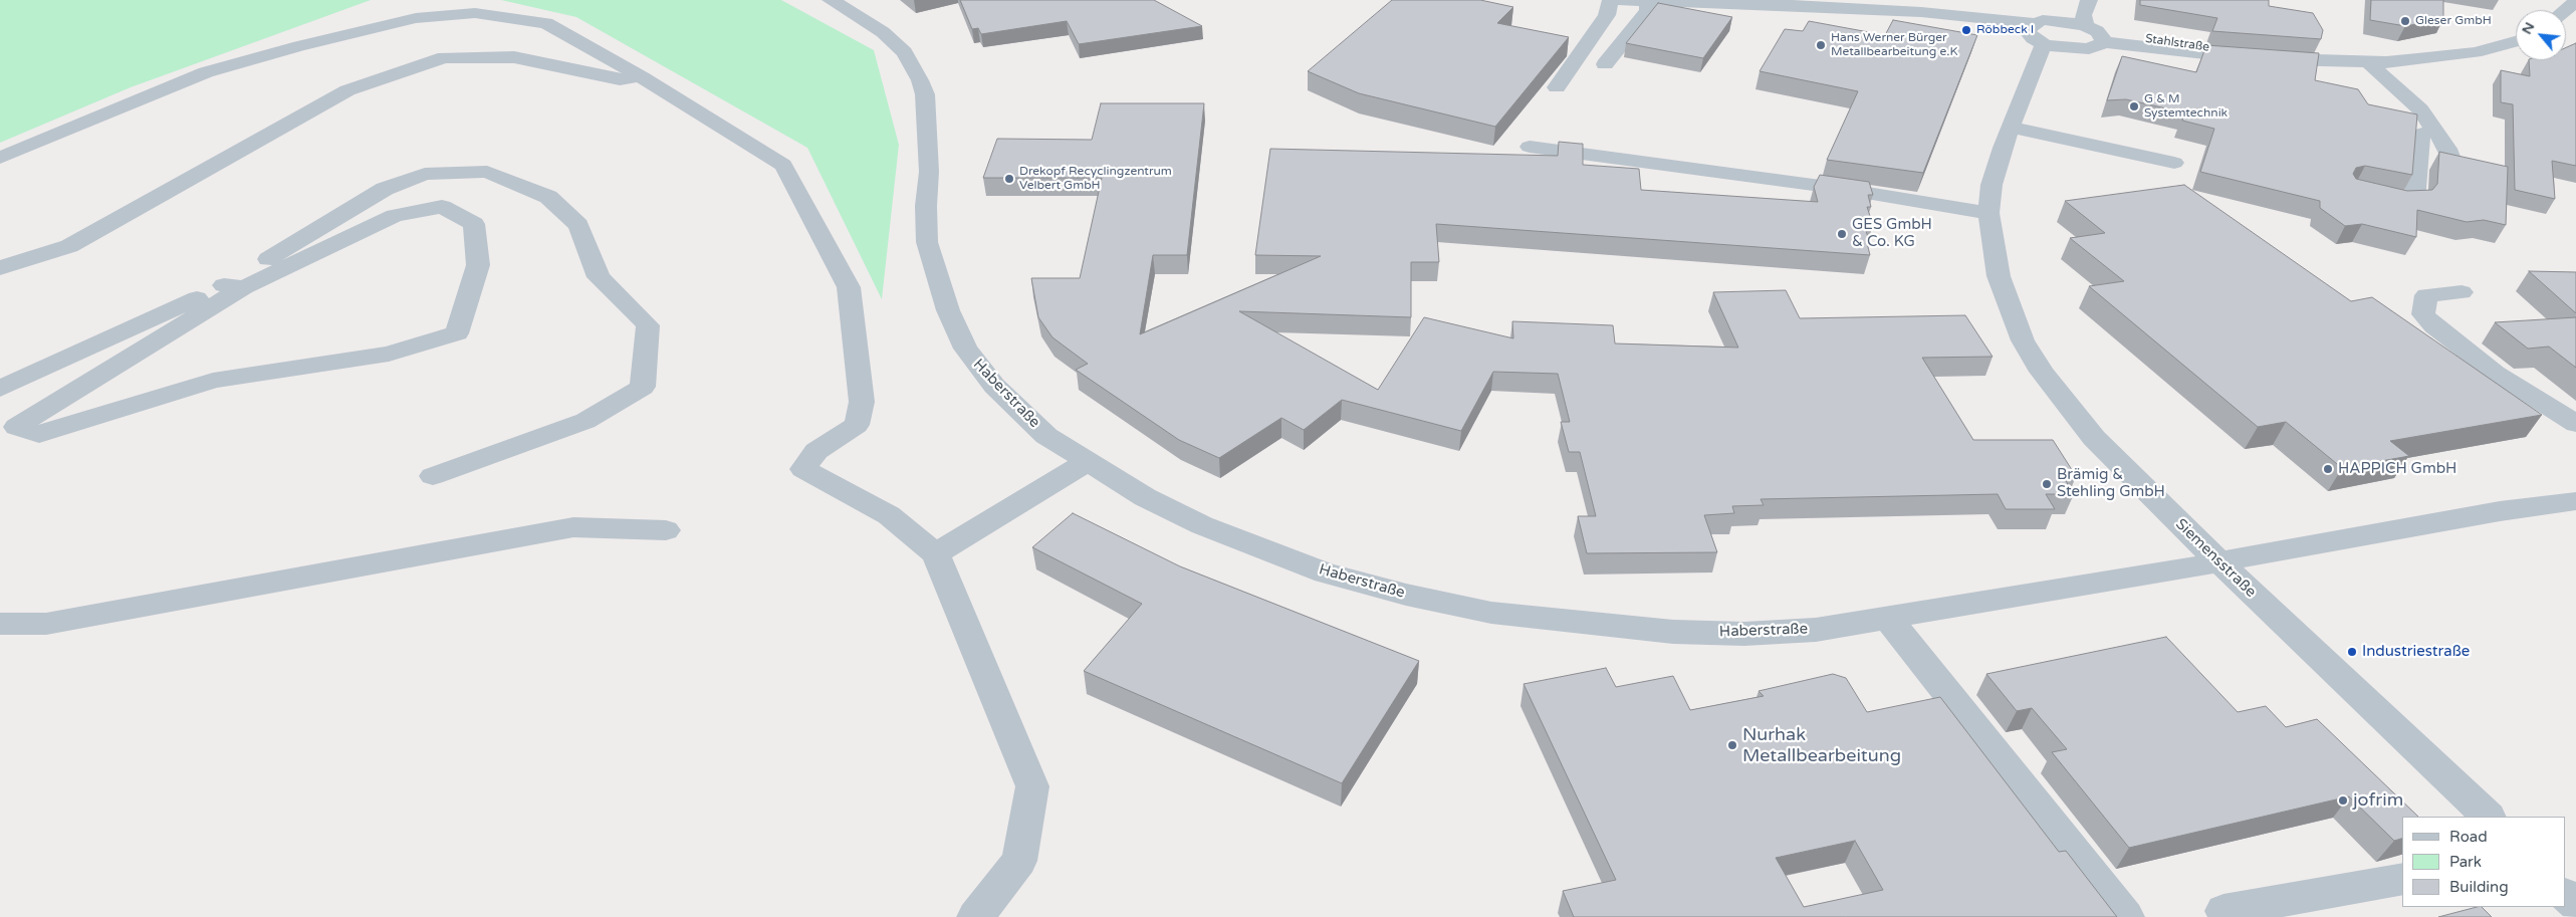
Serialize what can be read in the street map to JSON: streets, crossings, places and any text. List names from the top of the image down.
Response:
{
  "streets": {
    "street": ["Stahlstraße", "Haberstraße", "Siemensstraße"]
  },
  "crossings": [
    ["Haberstraße", "Siemensstraße"]
  ],
  "places": [
    "Gleser GmbH",
    "Röbbeck I",
    "Hans Werner Bürger Metallbearbeitung e.K",
    "G & M Systemtechnik",
    "Drekopf Recyclingzentrum Velbert GmbH",
    "GES GmbH & Co. KG",
    "HAPPICH GmbH",
    "Brämig & Stehling GmbH",
    "Industriestraße",
    "Nurhak Metallbearbeitung",
    "jofrim"
  ],
  "legend": ["Road", "Park", "Building"],
  "north": "top left"
}
